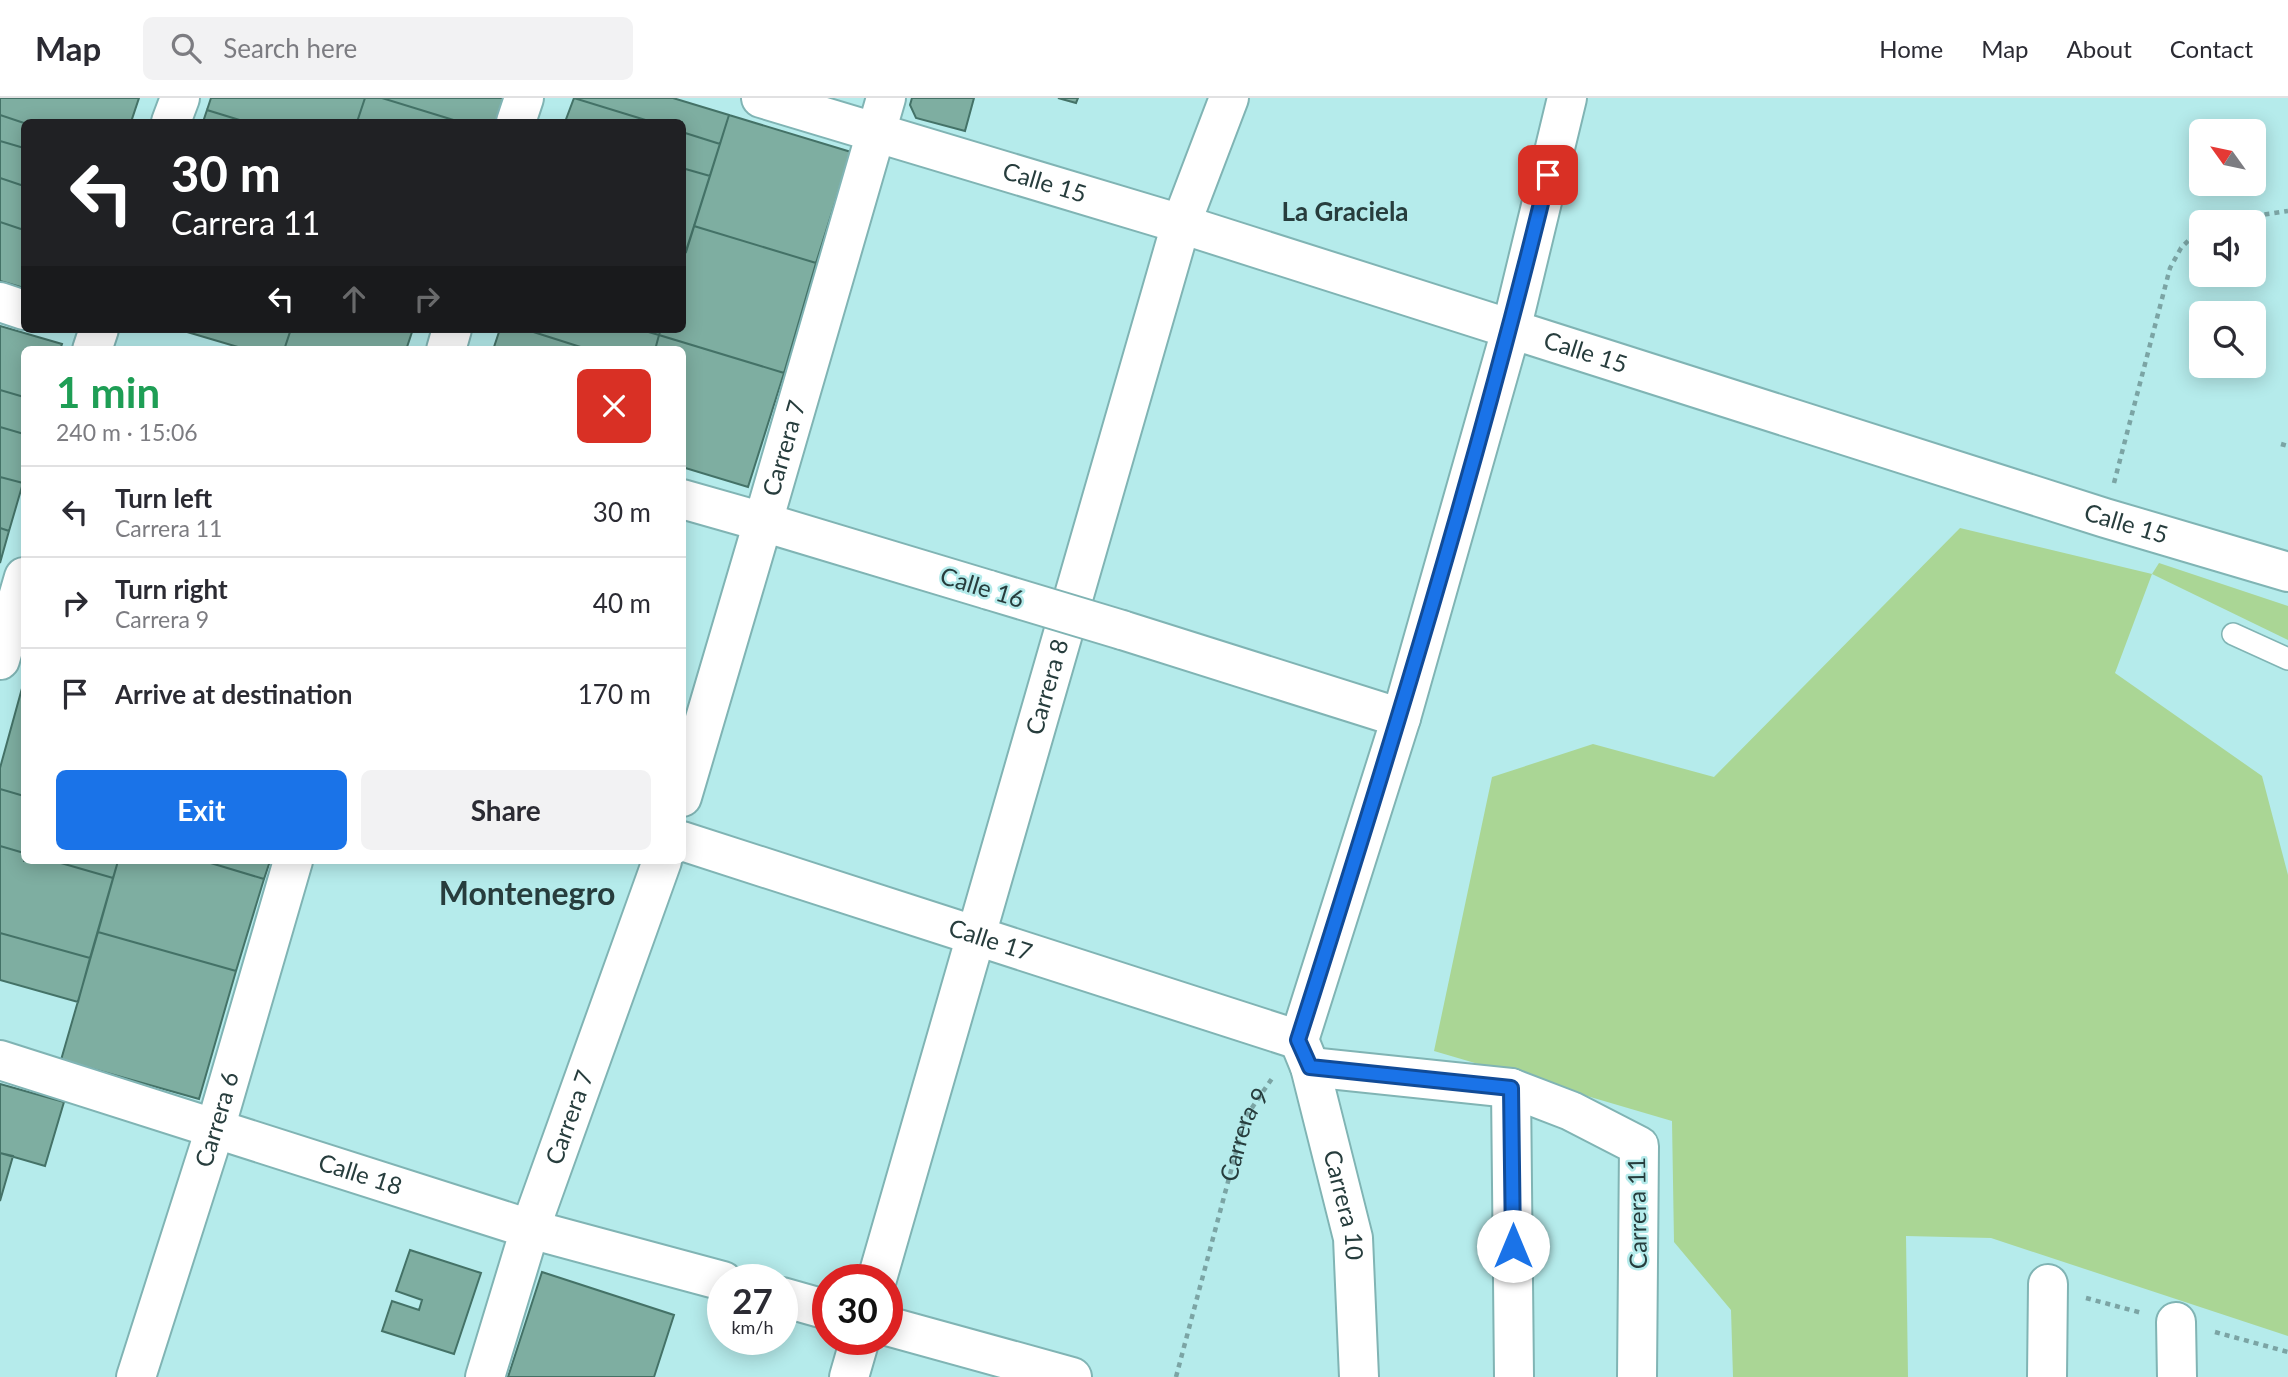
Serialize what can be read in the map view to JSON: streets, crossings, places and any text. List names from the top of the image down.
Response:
{
  "streets": {
    "street": [
      "Calle 15",
      "Carrera 7",
      "Calle 16",
      "Carrera 8",
      "Calle 17",
      "Carrera 6",
      "Calle 18",
      "Carrera 10",
      "Carrera 11"
    ],
    "path": ["Carrera 9"]
  },
  "crossings": [
    ["Calle 15", "Carrera 7"],
    ["Calle 15", "Carrera 8"],
    ["Carrera 7", "Calle 16"],
    ["Carrera 7", "Calle 18"],
    ["Carrera 8", "Calle 17"],
    ["Calle 17", "Carrera 9"],
    ["Calle 17", "Carrera 10"],
    ["Calle 17", "Carrera 11"],
    ["Carrera 6", "Calle 18"],
    ["Carrera 9", "Carrera 10"],
    ["Carrera 9", "Carrera 11"],
    ["Carrera 10", "Carrera 11"]
  ],
  "districts": ["La Graciela", "Montenegro"],
  "north": "top left",
  "page": {
    "header": "Map",
    "search": "Search here",
    "nav": [
      "Home",
      "Map",
      "About",
      "Contact"
    ],
    "turn": ["30 m", "Carrera 11"],
    "heading": ["1 min", "240 m · 15:06"],
    "list": [
      {
        "name": "Turn left",
        "note": "Carrera 11",
        "value": "30 m"
      },
      {
        "name": "Turn right",
        "note": "Carrera 9",
        "value": "40 m"
      },
      {
        "name": "Arrive at destination",
        "value": "170 m"
      }
    ],
    "buttons": ["Exit", "Share"],
    "speed": "27 km/h",
    "limit": "30"
  }
}
